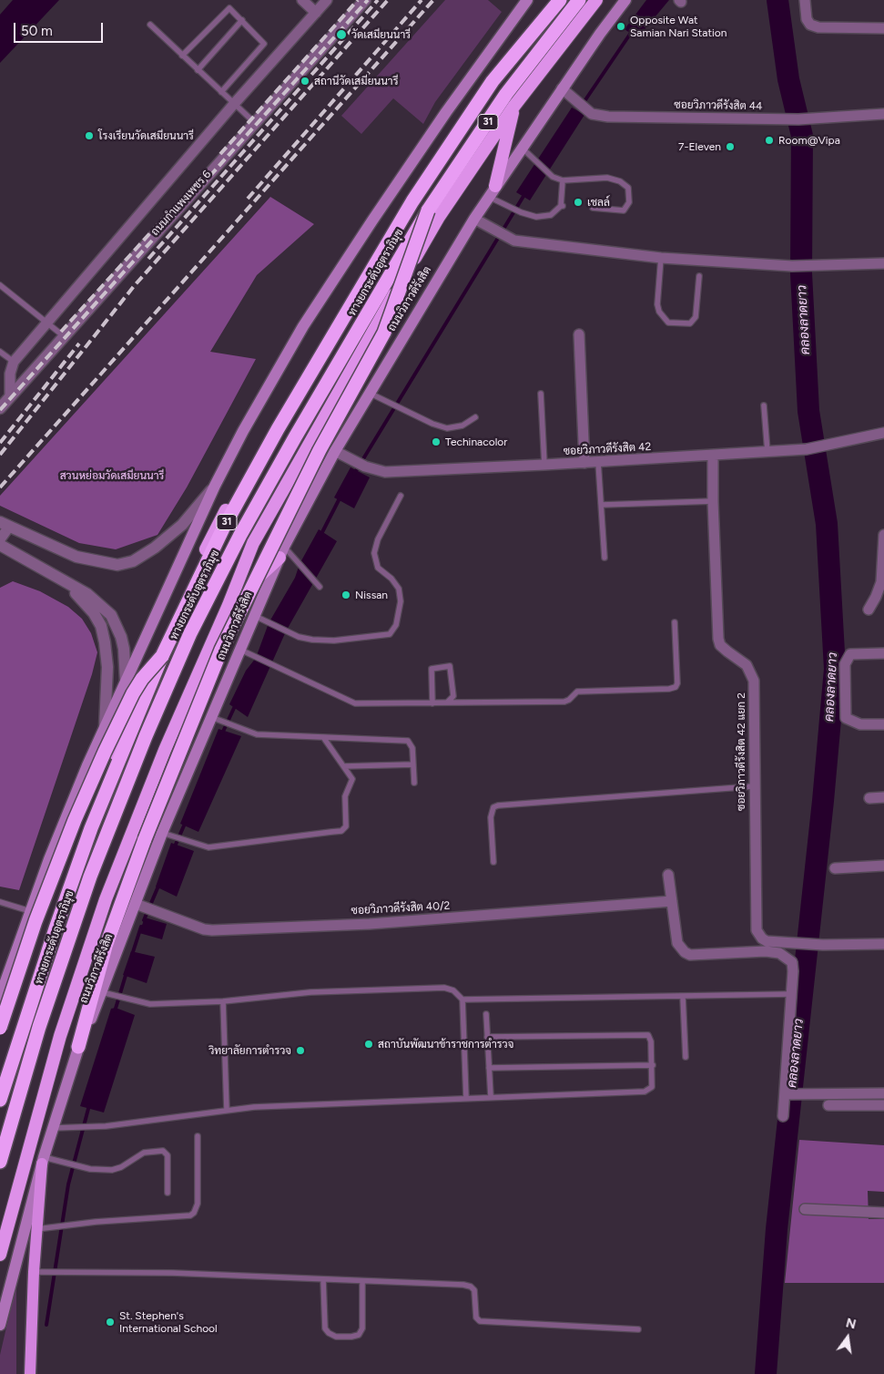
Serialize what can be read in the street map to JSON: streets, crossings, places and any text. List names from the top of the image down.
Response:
{
  "streets": {
    "highway": ["31", "ทางยกระดับอุตราภิมุข", "ถนนวิภาวดีรังสิต"],
    "street": [
      "ซอยวิภาวดีรังสิต 44",
      "ถนนกำแพงเพชร 6",
      "ซอยวิภาวดีรังสิต 42",
      "ซอยวิภาวดีรังสิต 42 แยก 2",
      "ซอยวิภาวดีรังสิต 40/2"
    ]
  },
  "crossings": [
    ["ซอยวิภาวดีรังสิต 44", "ถนนวิภาวดีรังสิต"],
    ["ถนนวิภาวดีรังสิต", "ซอยวิภาวดีรังสิต 42"],
    ["ถนนวิภาวดีรังสิต", "ซอยวิภาวดีรังสิต 40/2"],
    ["ซอยวิภาวดีรังสิต 42", "ซอยวิภาวดีรังสิต 42 แยก 2"]
  ],
  "water": ["คลองลาดยาว"],
  "parks": ["สวนหย่อมวัดเสมียนนารี"],
  "places": [
    "Opposite Wat Samian Nari Station",
    "วัดเสมียนนารี",
    "สถานีวัดเสมียนนารี",
    "โรงเรียนวัดเสมียนนารี",
    "Room@Vipa",
    "7-Eleven",
    "เชลล์",
    "Techinacolor",
    "Nissan",
    "สถาบันพัฒนาข้าราชการตำรวจ",
    "วิทยาลัยการตำรวจ",
    "St. Stephen's International School"
  ],
  "scale_bar": "50 m",
  "north": "top"
}
